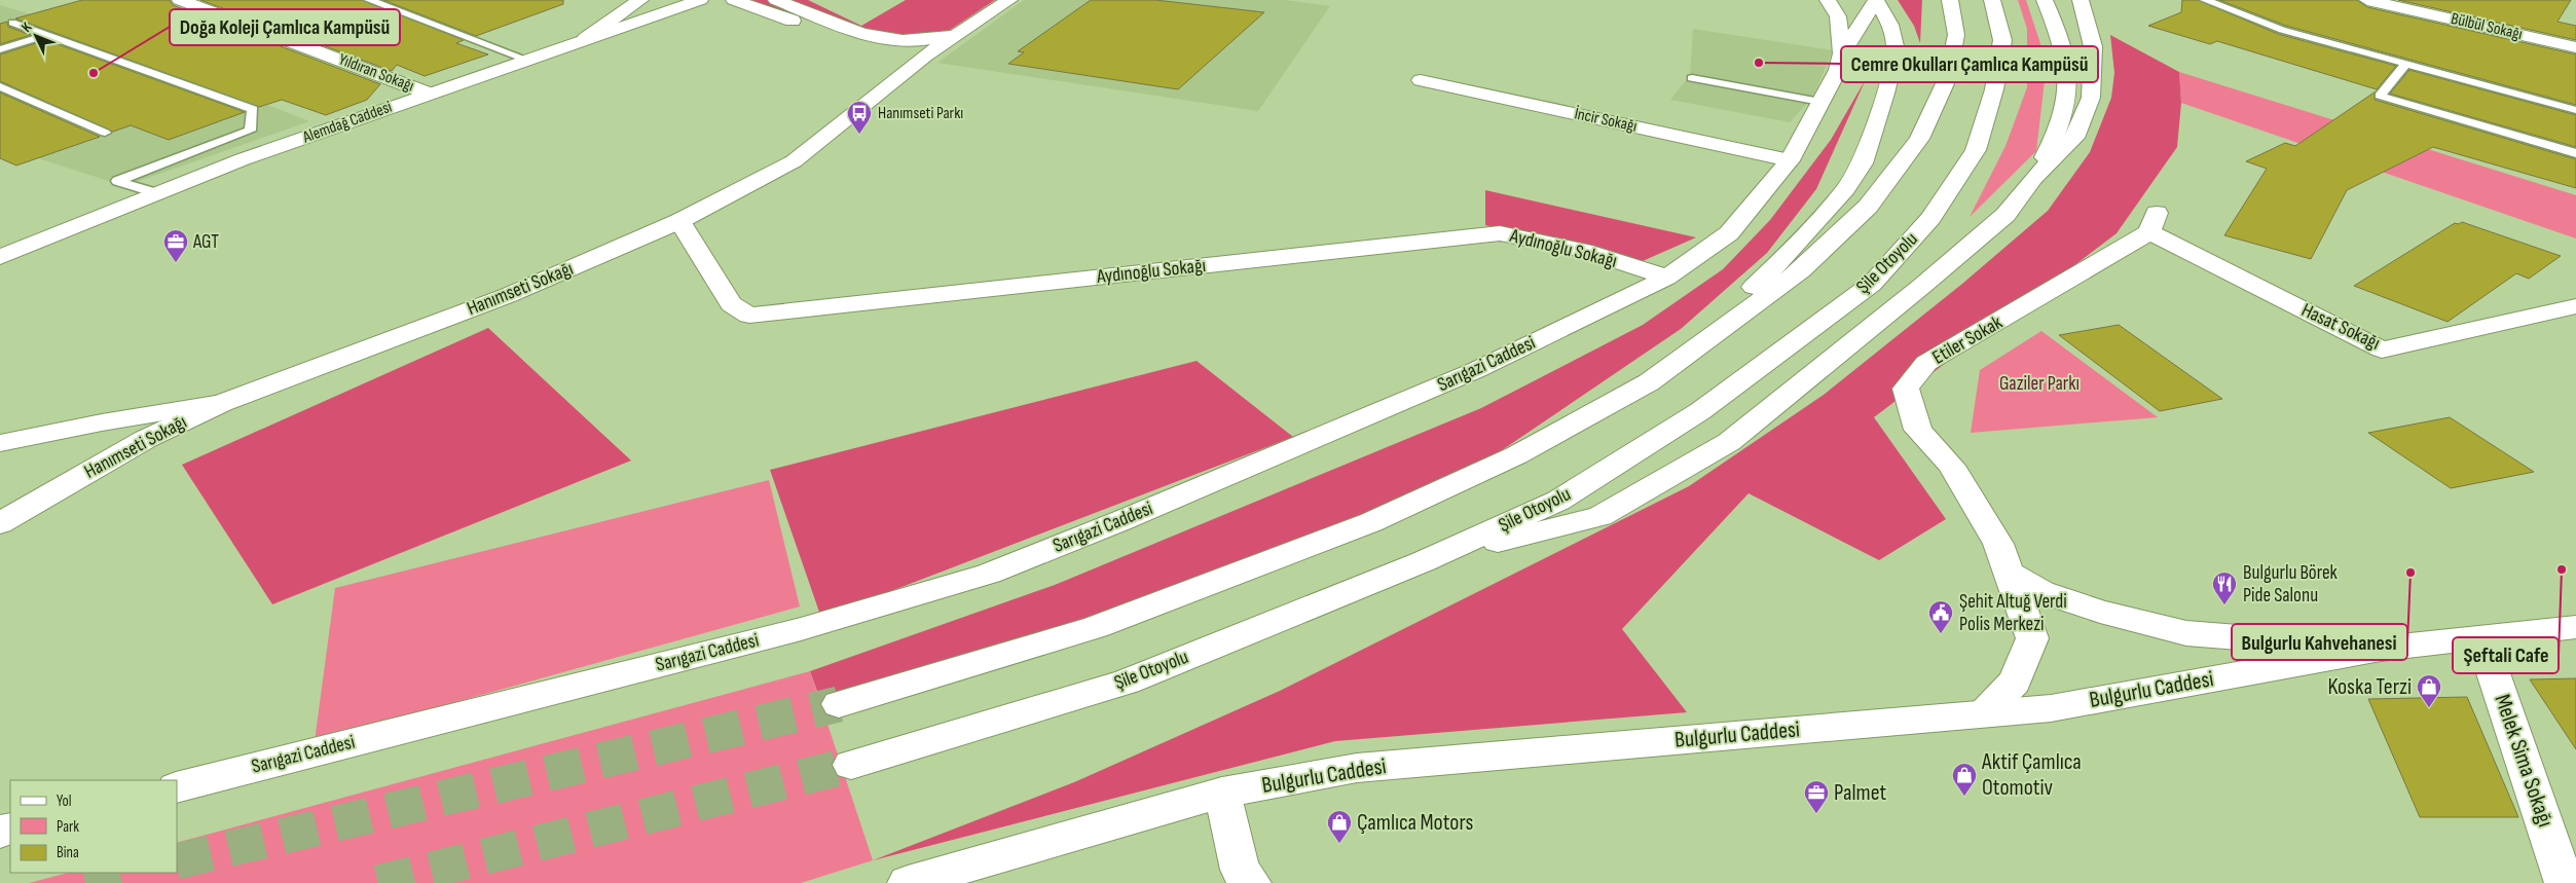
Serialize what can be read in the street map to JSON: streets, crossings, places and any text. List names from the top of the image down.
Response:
{
  "streets": {
    "main road": [
      "Bülbül Sokağı",
      "Yıldıran Sokağı",
      "İncir Sokağı",
      "Alemdağ Caddesi",
      "Aydınoğlu Sokağı",
      "Şile Otoyolu",
      "Hanımseti Sokağı",
      "Hasat Sokağı",
      "Etiler Sokak",
      "Sarıgazi Caddesi",
      "Bulgurlu Caddesi",
      "Melek Sima Sokağı"
    ]
  },
  "crossings": [
    ["Yıldıran Sokağı", "Alemdağ Caddesi"],
    ["İncir Sokağı", "Sarıgazi Caddesi"],
    ["Aydınoğlu Sokağı", "Hanımseti Sokağı"],
    ["Aydınoğlu Sokağı", "Sarıgazi Caddesi"],
    ["Hasat Sokağı", "Etiler Sokak"],
    ["Etiler Sokak", "Bulgurlu Caddesi"],
    ["Bulgurlu Caddesi", "Melek Sima Sokağı"]
  ],
  "parks": ["Gaziler Parkı"],
  "places": {
    "other": [
      "Cemre Okulları Çamlıca Kampüsü",
      "Doğa Koleji Çamlıca Kampüsü",
      "Şeftali Cafe",
      "Bulgurlu Kahvehanesi"
    ],
    "bus stop": ["Hanımseti Parkı"],
    "office": ["AGT", "Palmet"],
    "restaurant": ["Bulgurlu Börek Pide Salonu"],
    "public building": ["Şehit Altuğ Verdi Polis Merkezi"],
    "shop": ["Koska Terzi", "Aktif Çamlıca Otomotiv", "Çamlıca Motors"]
  },
  "legend": ["Yol", "Park", "Bina"],
  "north": "top left"
}
